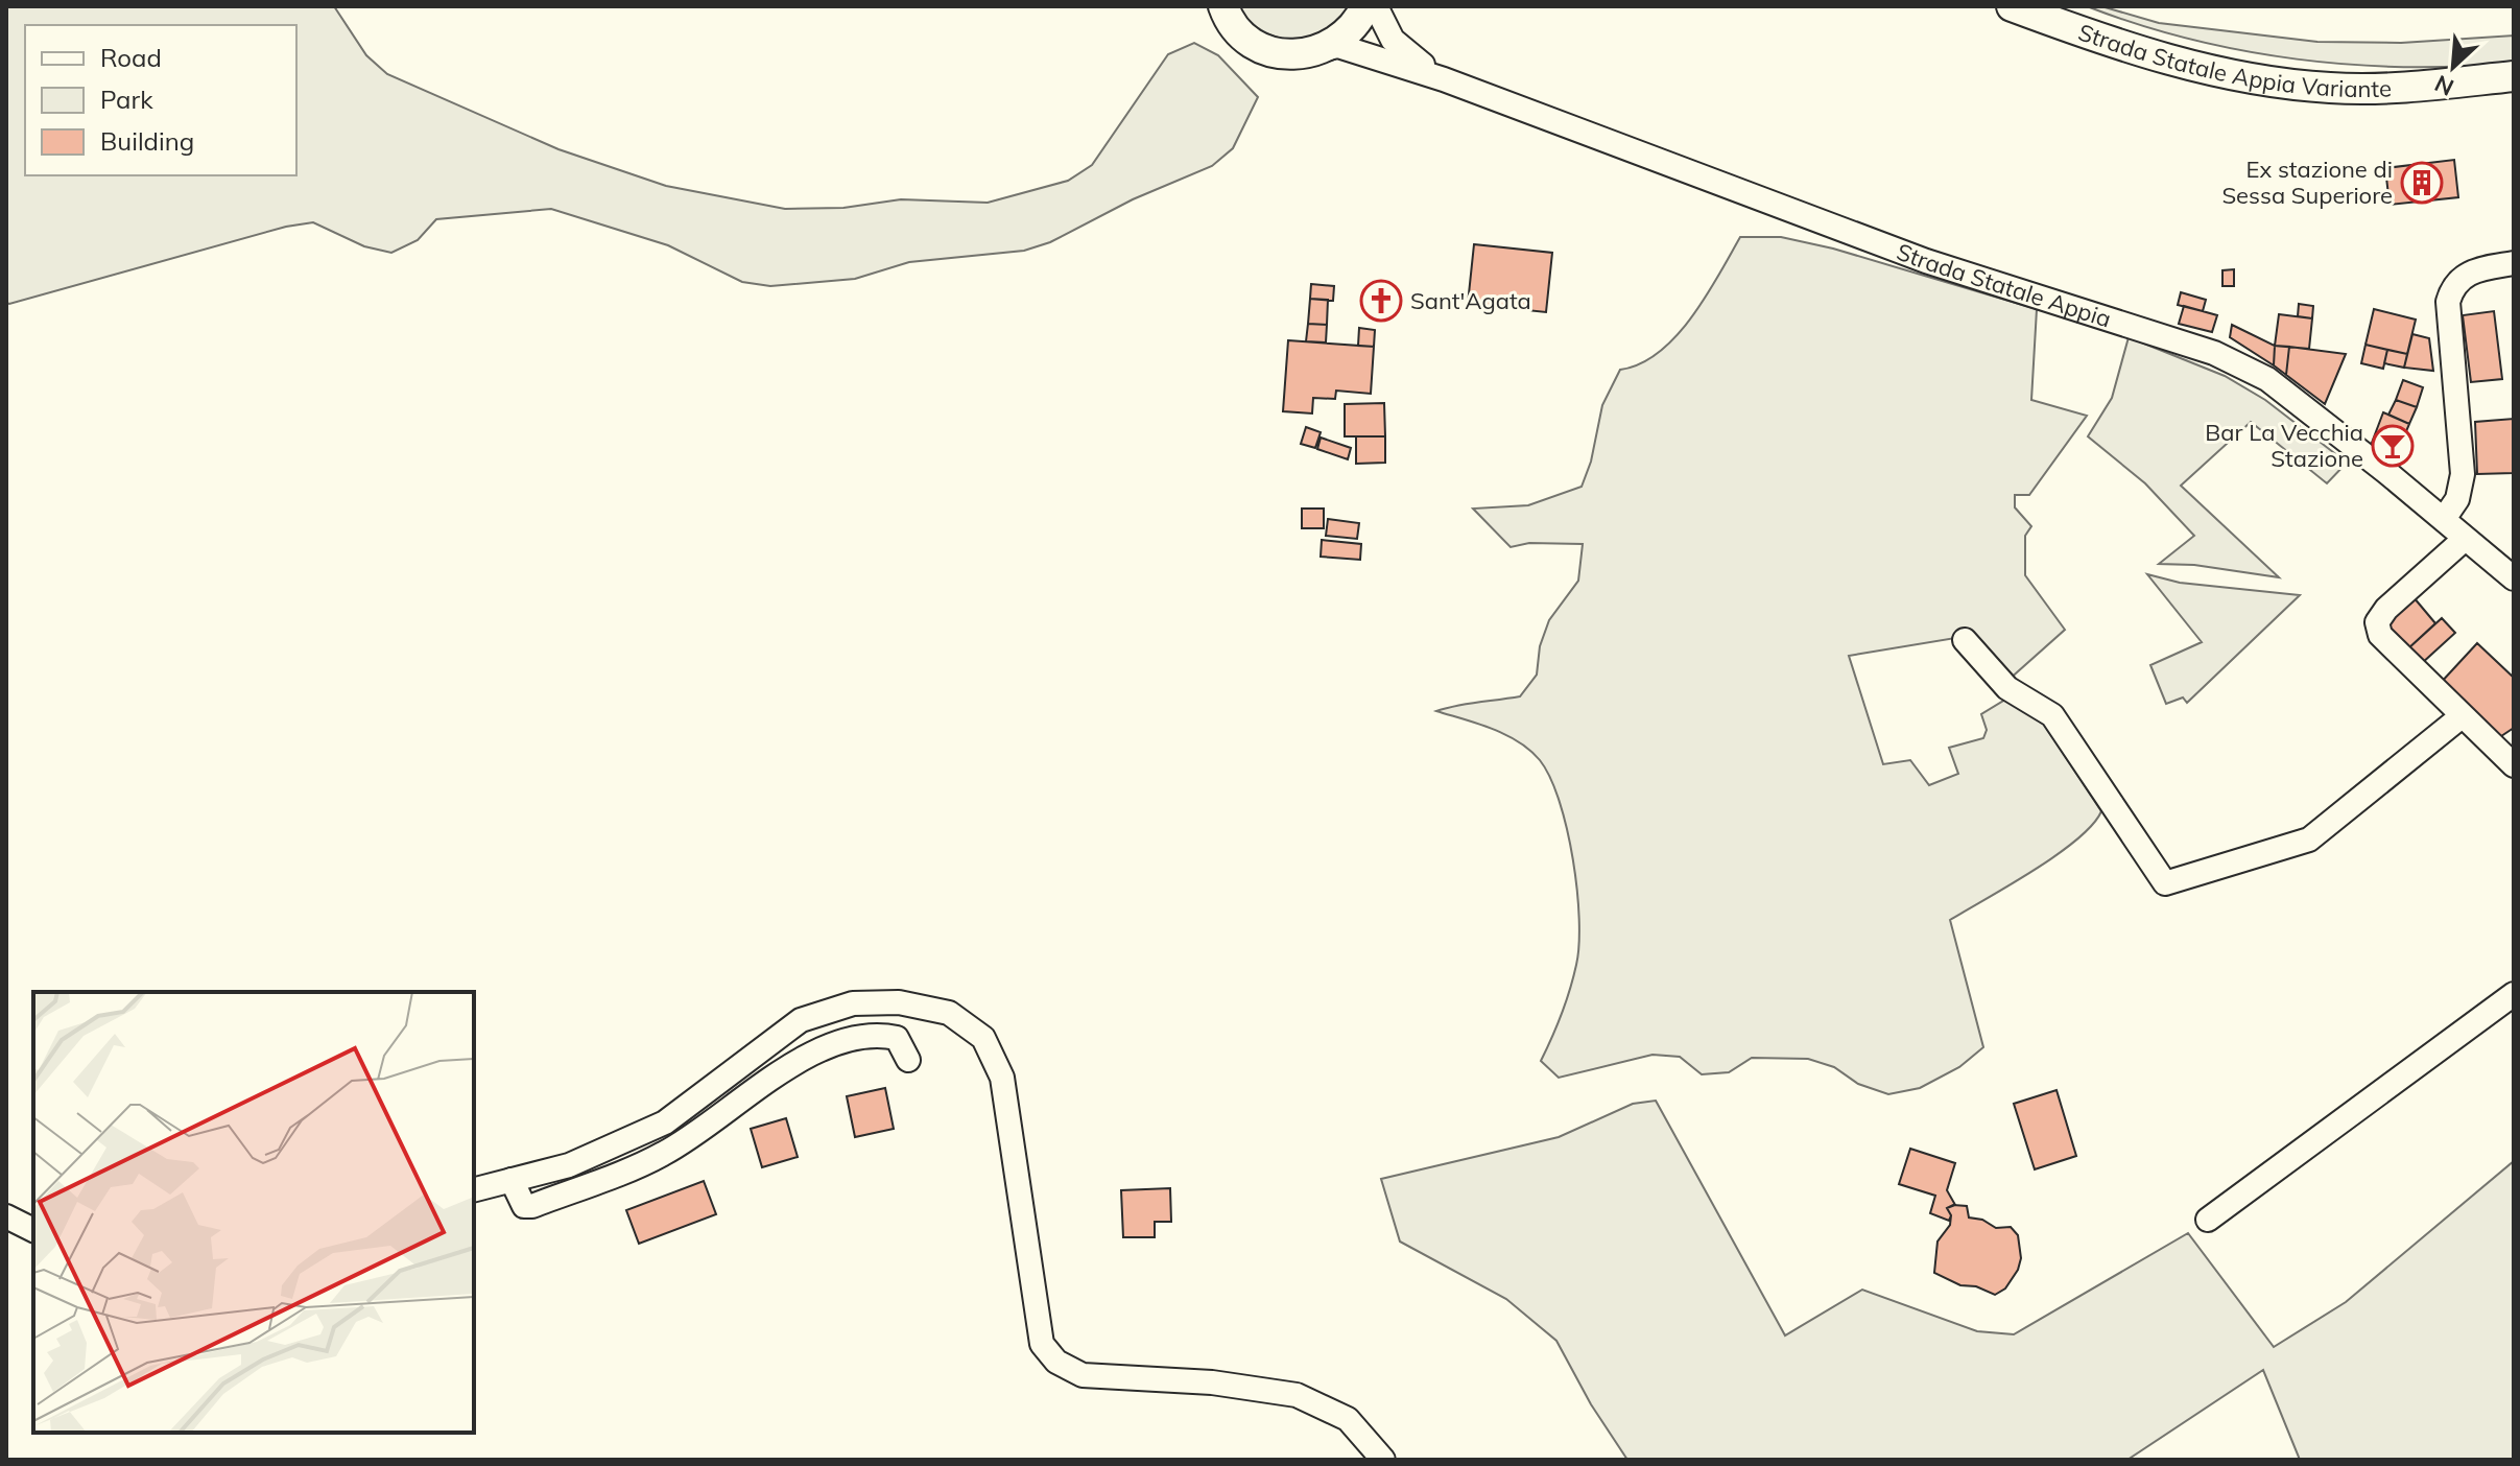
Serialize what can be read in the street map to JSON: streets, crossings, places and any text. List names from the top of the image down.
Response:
{
  "streets": {
    "main road": ["Strada Statale Appia Variante", "Strada Statale Appia"]
  },
  "places": {
    "building": ["Ex stazione di Sessa Superiore"],
    "church": ["Sant'Agata"],
    "bar": ["Bar La Vecchia Stazione"]
  },
  "legend": ["Road", "Park", "Building"],
  "north": "bottom left"
}
